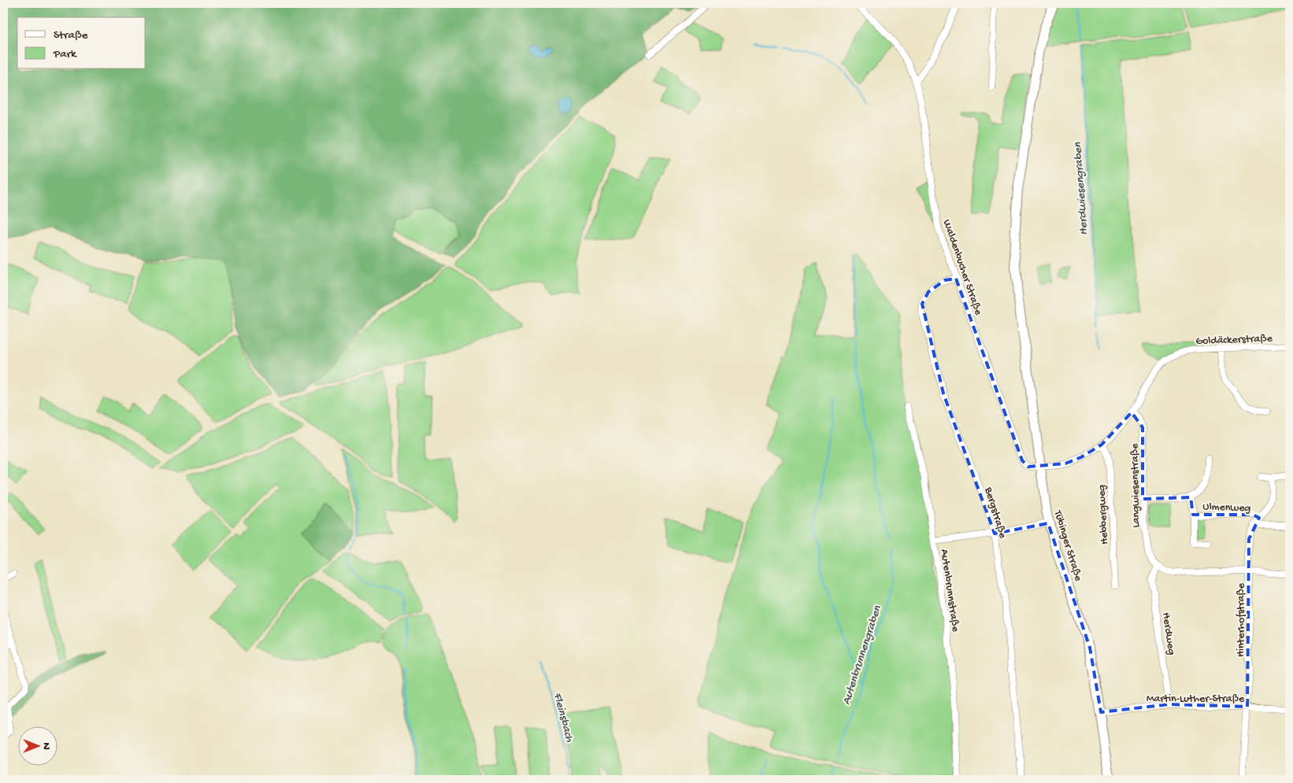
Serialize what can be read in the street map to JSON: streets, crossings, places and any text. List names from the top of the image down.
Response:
{
  "streets": {
    "main road": ["Tübinger Straße"],
    "street": [
      "Waldenbucher Straße",
      "Goldäckerstraße",
      "Langwiesenstraße",
      "Ulmenweg",
      "Bergstraße",
      "Hebbergweg",
      "Autenbrunnstraße",
      "Hinterhofstraße",
      "Herdweg",
      "Martin-Luther-Straße"
    ]
  },
  "crossings": [
    ["Waldenbucher Straße", "Goldäckerstraße"],
    ["Waldenbucher Straße", "Bergstraße"],
    ["Waldenbucher Straße", "Tübinger Straße"],
    ["Goldäckerstraße", "Langwiesenstraße"],
    ["Goldäckerstraße", "Hebbergweg"],
    ["Goldäckerstraße", "Tübinger Straße"],
    ["Langwiesenstraße", "Herdweg"],
    ["Ulmenweg", "Hinterhofstraße"],
    ["Tübinger Straße", "Martin-Luther-Straße"],
    ["Hinterhofstraße", "Martin-Luther-Straße"],
    ["Herdweg", "Martin-Luther-Straße"]
  ],
  "water": ["Herdwiesengraben", "Autenbrunnengraben", "Fleinsbach"],
  "legend": ["Straße", "Park"],
  "north": "right"
}
